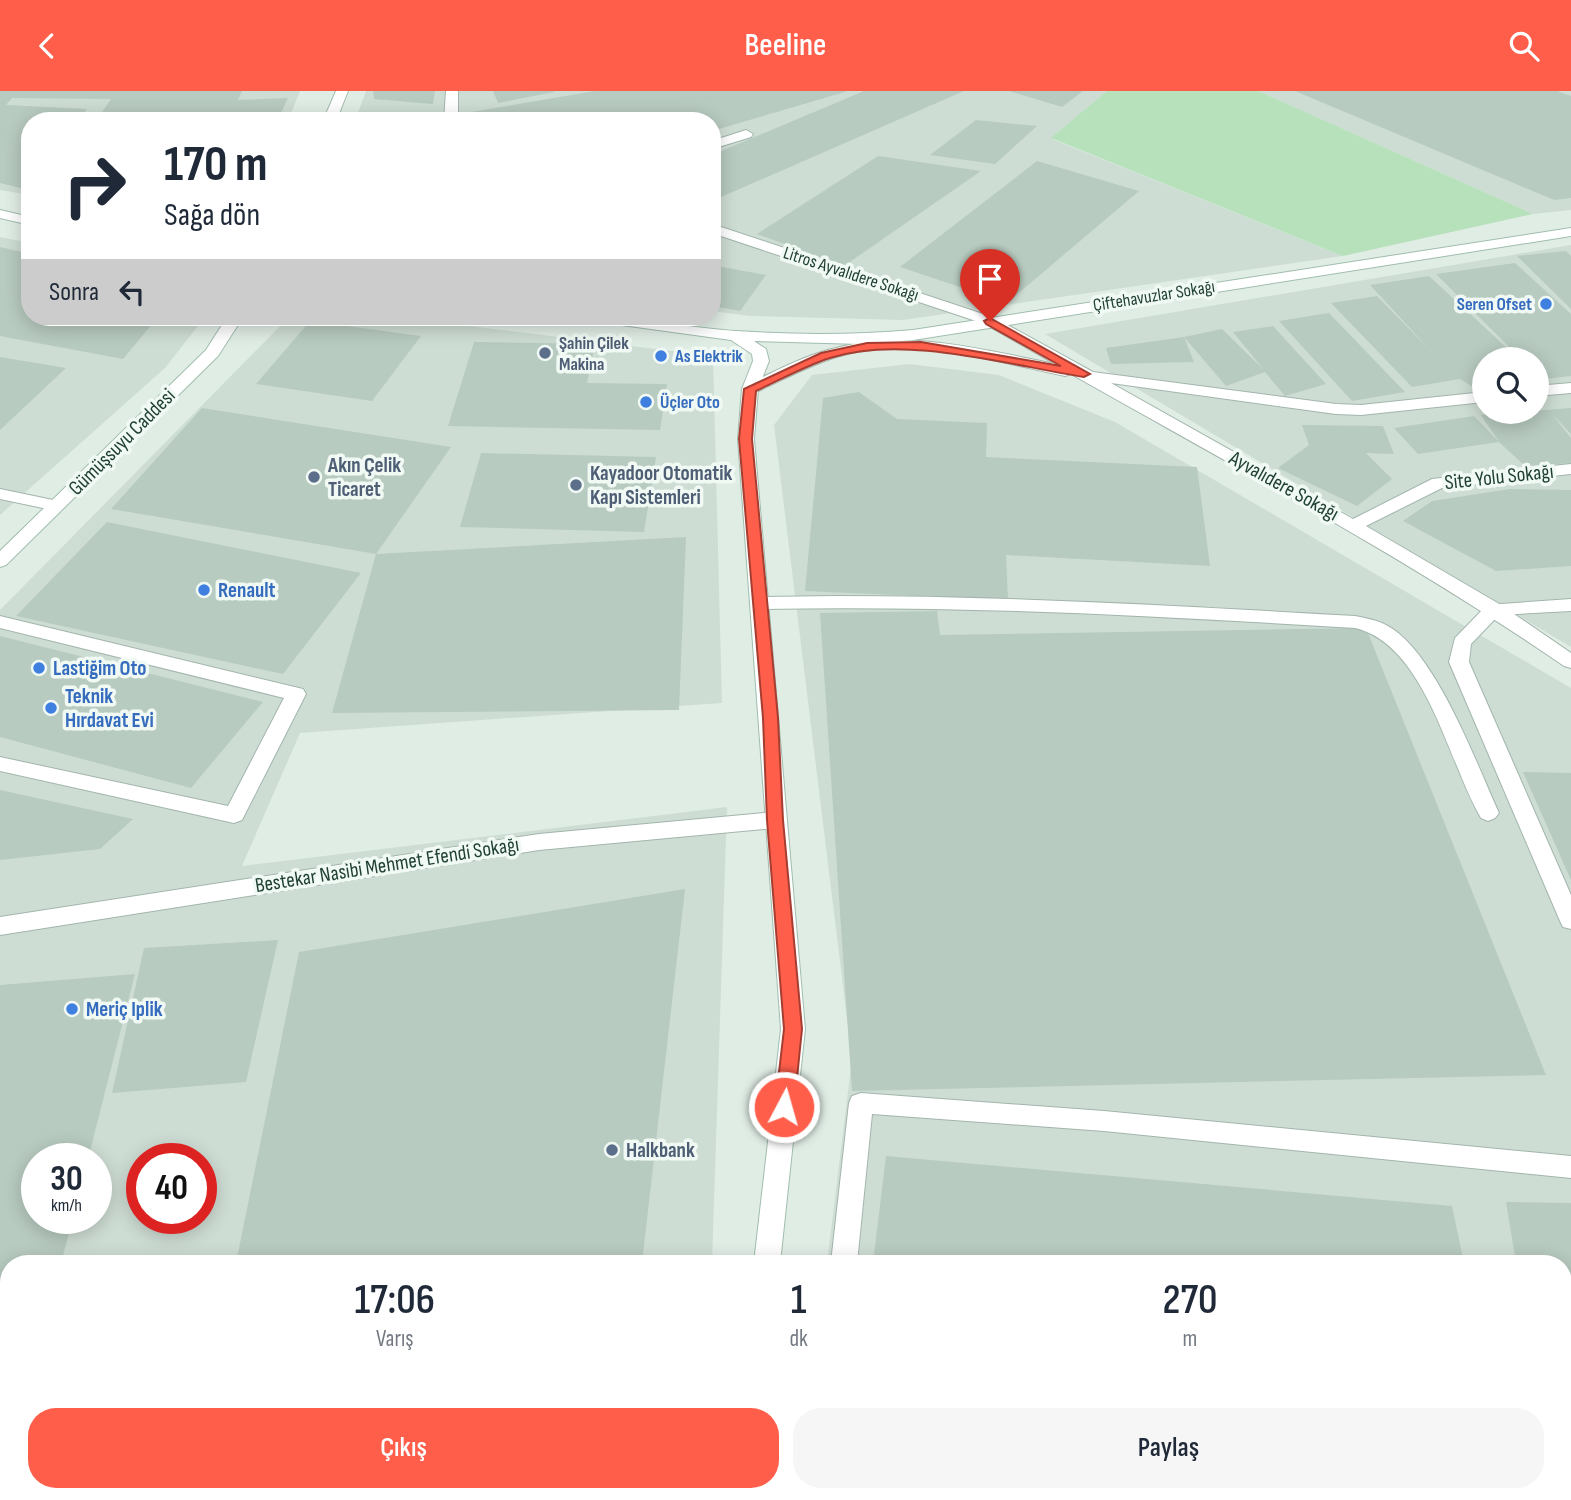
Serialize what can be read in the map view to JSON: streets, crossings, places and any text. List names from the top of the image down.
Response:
{
  "streets": {
    "street": [
      "Litros Ayvalıdere Sokağı",
      "Çiftehavuzlar Sokağı",
      "Gümüşsuyu Caddesi",
      "Site Yolu Sokağı",
      "Ayvalıdere Sokağı",
      "Bestekar Nasibi Mehmet Efendi Sokağı"
    ]
  },
  "crossings": [
    ["Litros Ayvalıdere Sokağı", "Çiftehavuzlar Sokağı"],
    ["Litros Ayvalıdere Sokağı", "Ayvalıdere Sokağı"],
    ["Çiftehavuzlar Sokağı", "Ayvalıdere Sokağı"],
    ["Site Yolu Sokağı", "Ayvalıdere Sokağı"]
  ],
  "places": [
    "Seren Ofset",
    "Şahin Çilek Makina",
    "As Elektrik",
    "Üçler Oto",
    "Akın Çelik Ticaret",
    "Kayadoor Otomatik Kapı Sistemleri",
    "Renault",
    "Lastiğim Oto",
    "Teknik Hırdavat Evi",
    "Meriç Iplik",
    "Halkbank"
  ],
  "page": {
    "header": "Beeline",
    "turn": ["170 m", "Sağa dön"],
    "then": "Sonra",
    "speed": "30 km/h",
    "limit": "40",
    "eta": [
      "17:06",
      "Varış",
      "1",
      "dk",
      "270",
      "m"
    ],
    "buttons": ["Çıkış", "Paylaş"]
  }
}
